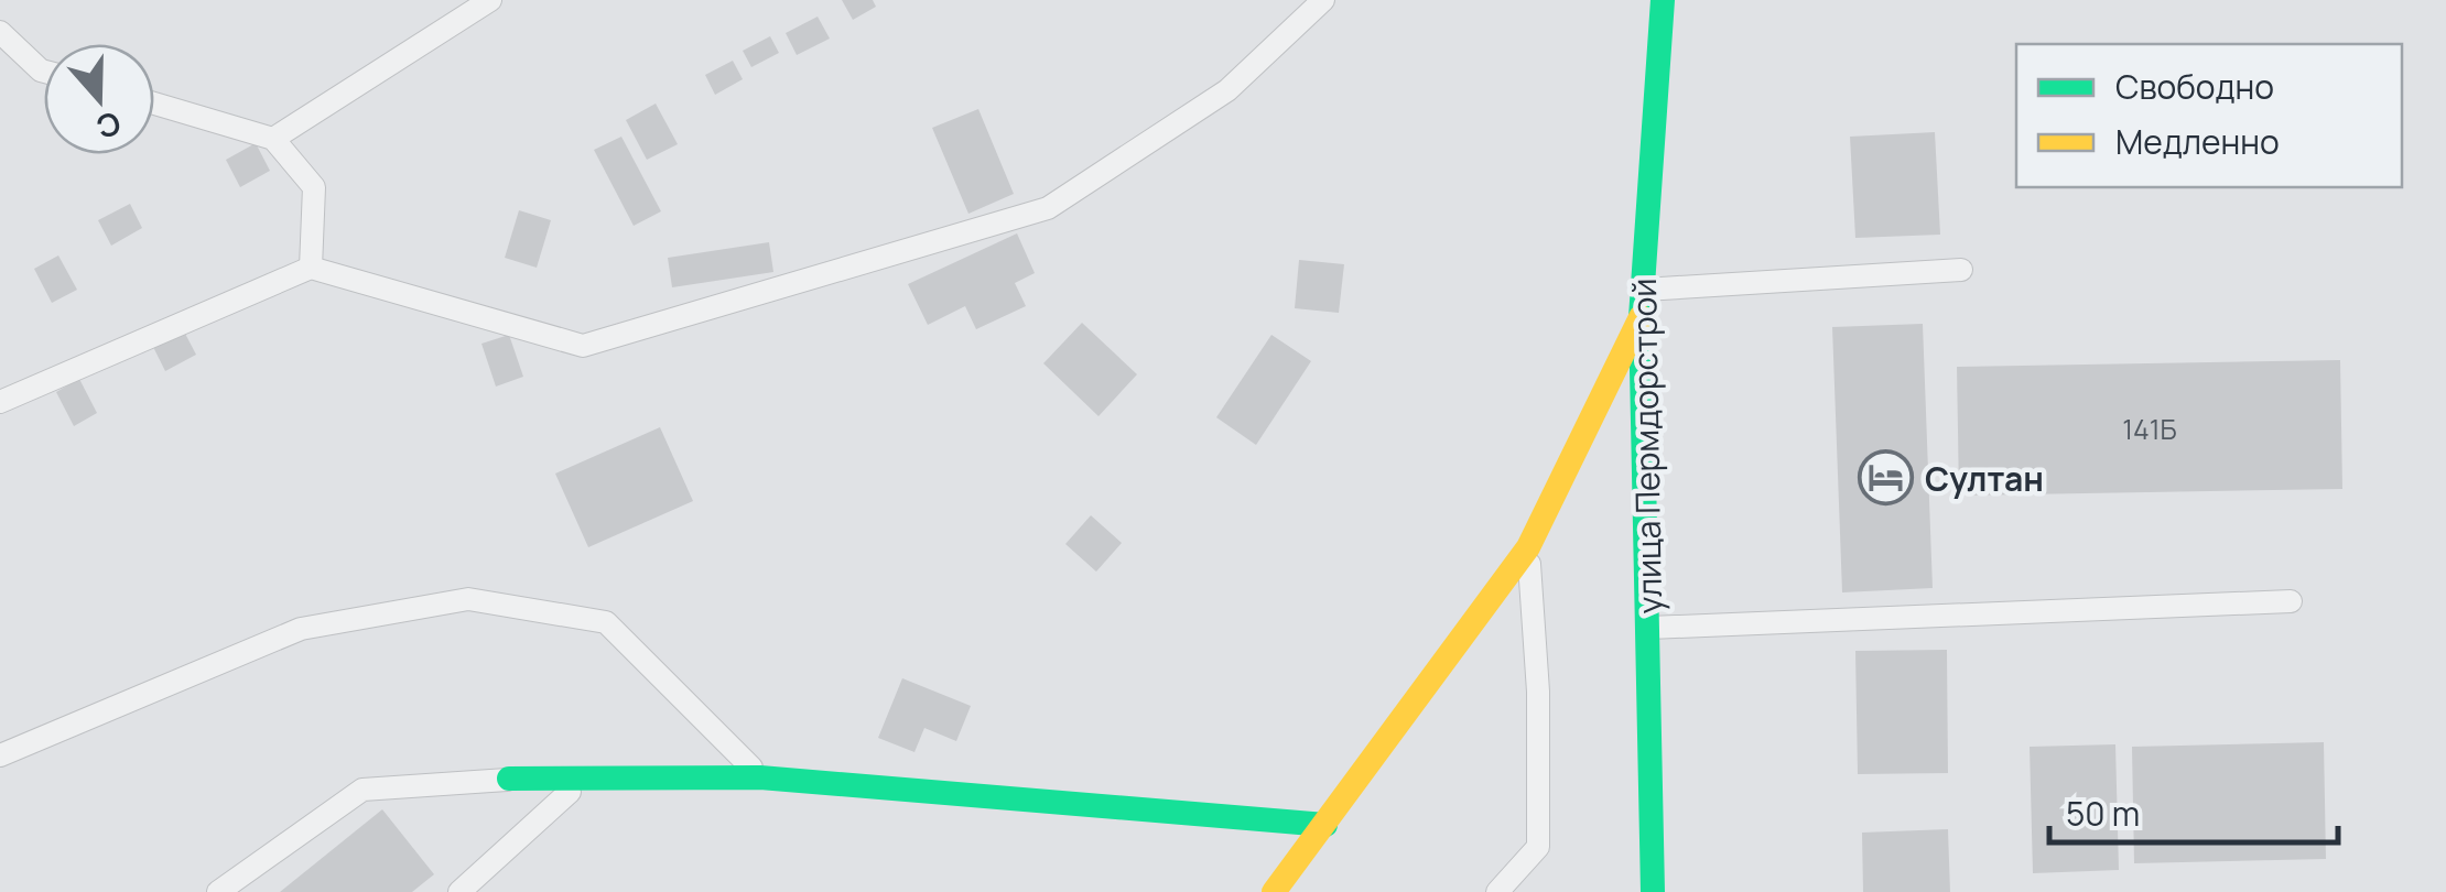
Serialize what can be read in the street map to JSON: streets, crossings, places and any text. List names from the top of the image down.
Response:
{
  "streets": {
    "street": ["улица Пермдорстрой"]
  },
  "places": {
    "hotel": ["Султан"]
  },
  "house_numbers": ["141Б"],
  "legend": ["Свободно", "Медленно"],
  "scale_bar": "50 m",
  "north": "bottom"
}
